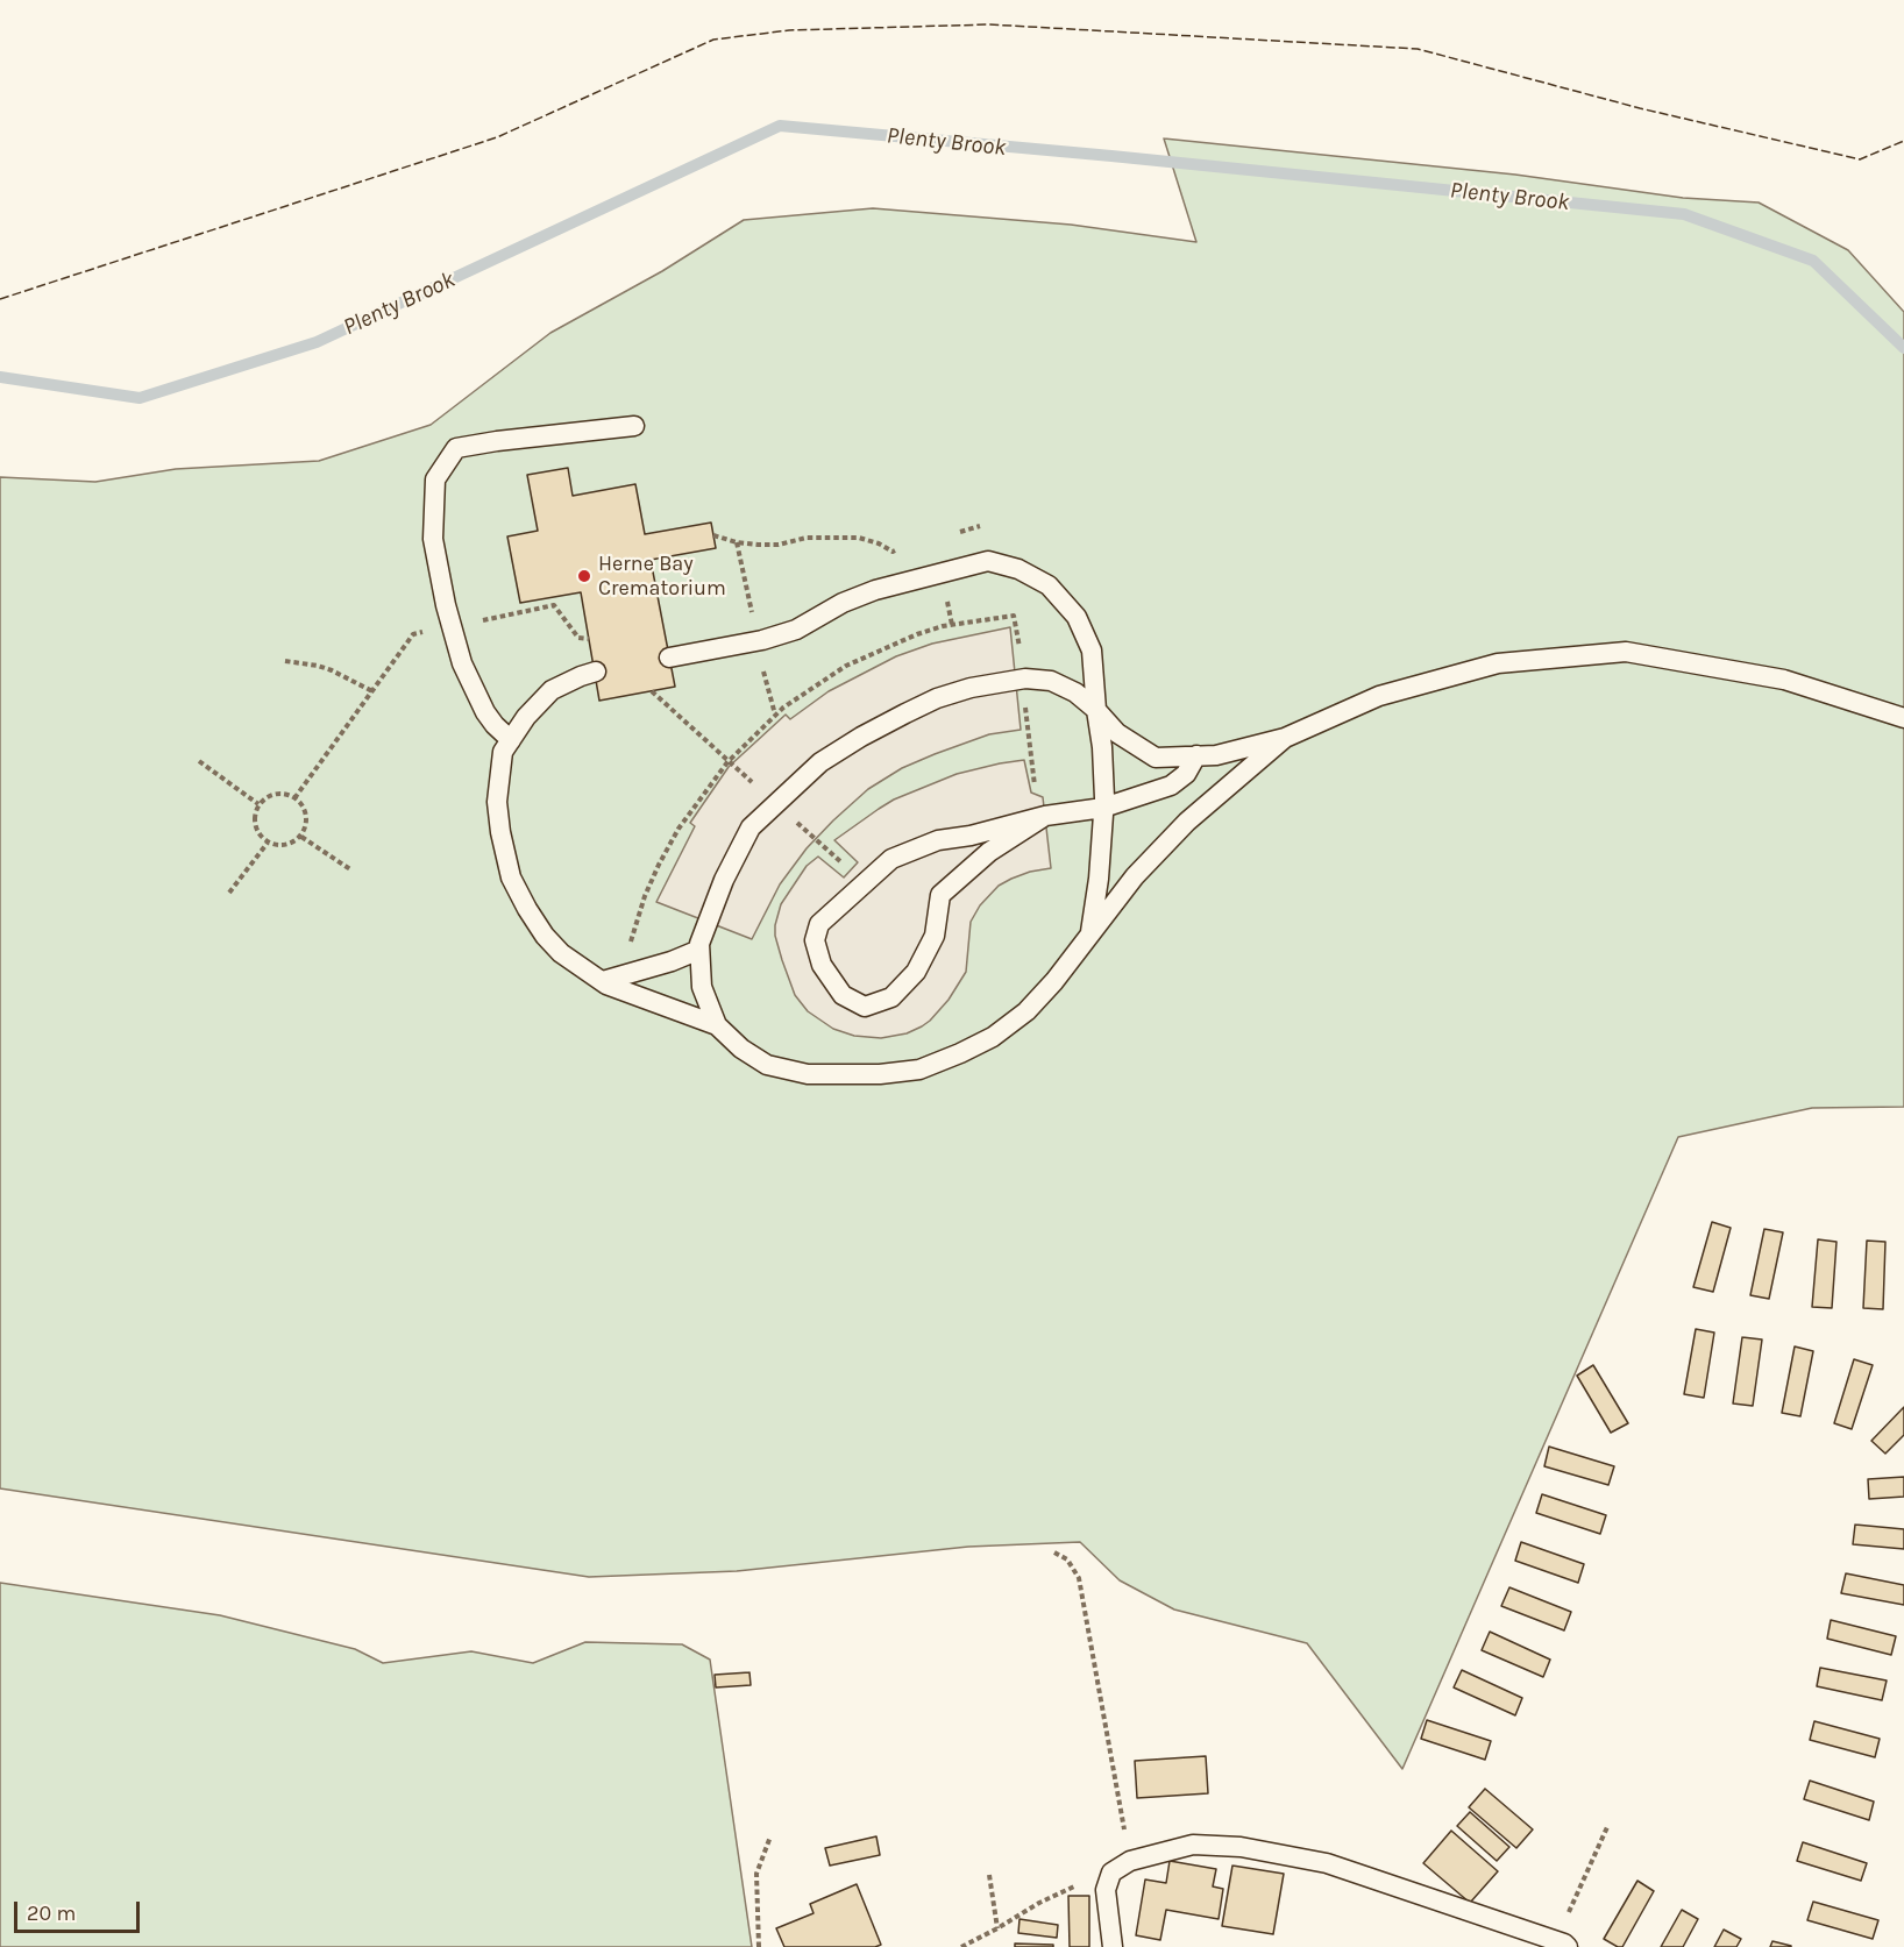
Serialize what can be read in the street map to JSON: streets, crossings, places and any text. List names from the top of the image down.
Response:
{
  "water": ["Plenty Brook"],
  "places": ["Herne Bay Crematorium"],
  "scale_bar": "20 m"
}
